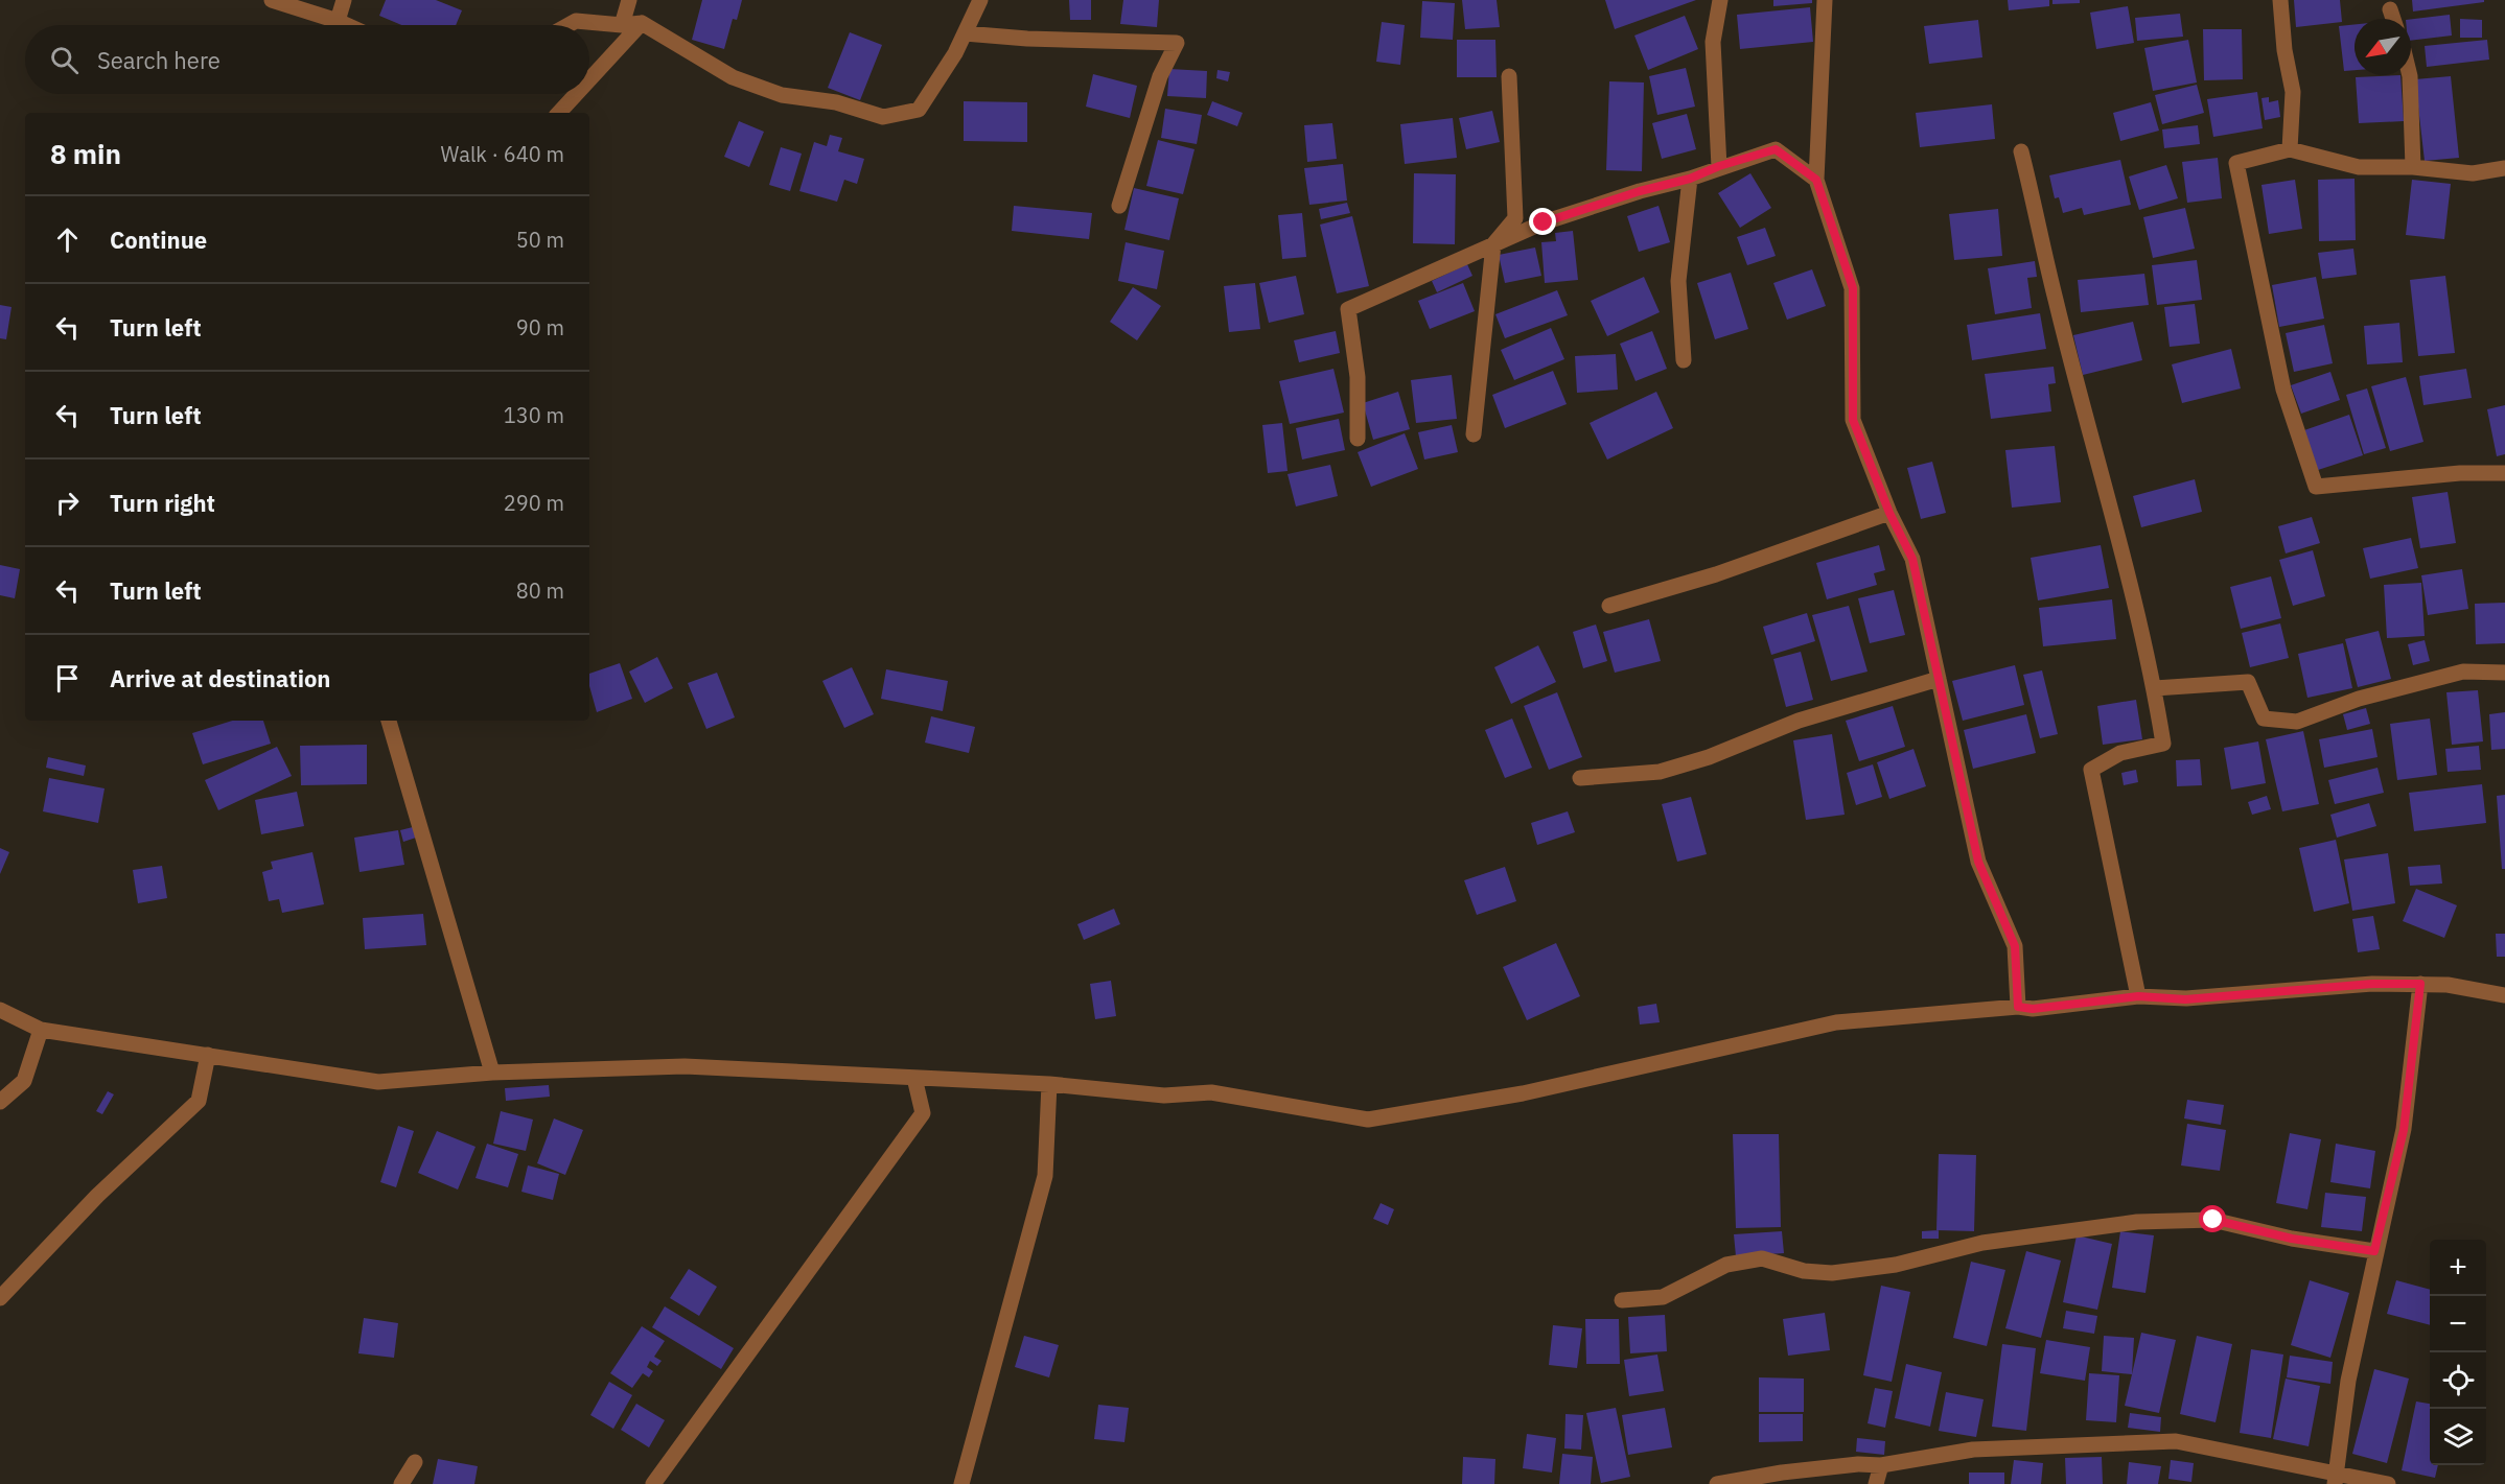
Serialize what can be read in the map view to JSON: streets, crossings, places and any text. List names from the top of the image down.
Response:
{
  "north": "bottom left",
  "page": {
    "search": "Search here",
    "heading": ["8 min", "Walk · 640 m"],
    "list": [
      ["Continue", "50 m"],
      ["Turn left", "90 m"],
      ["Turn left", "130 m"],
      ["Turn right", "290 m"],
      ["Turn left", "80 m"],
      "Arrive at destination"
    ],
    "map_buttons": ["+", "−"]
  }
}
